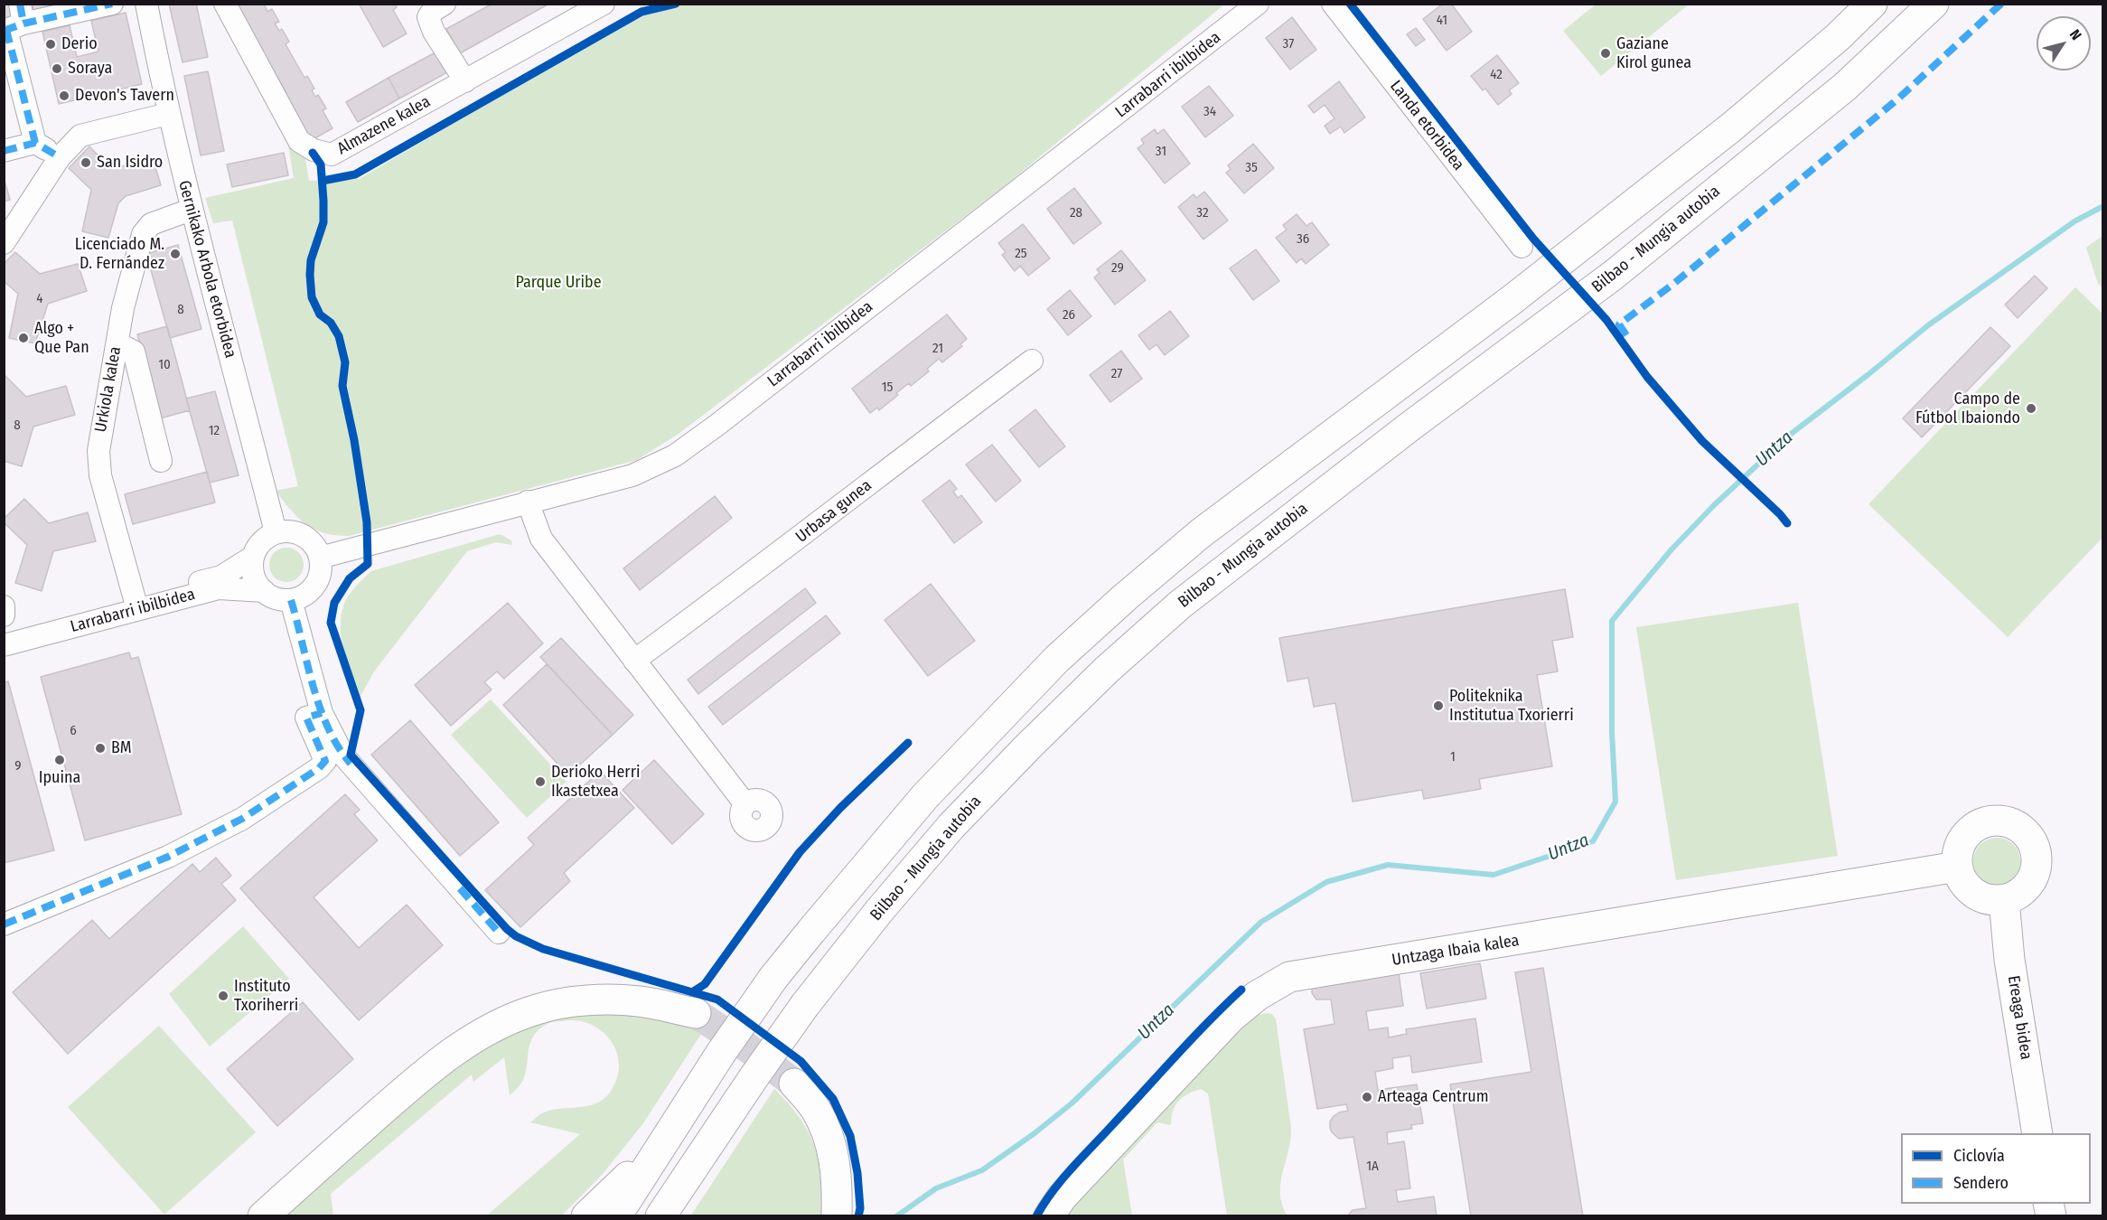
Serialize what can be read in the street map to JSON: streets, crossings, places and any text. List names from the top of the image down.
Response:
{
  "streets": {
    "main road": ["Bilbao - Mungia autobia", "Untzaga Ibaia kalea", "Ereaga bidea"],
    "street": [
      "Larrabarri ibilbidea",
      "Almazene kalea",
      "Landa etorbidea",
      "Gernikako Arbola etorbidea",
      "Urkiola kalea",
      "Urbasa gunea"
    ]
  },
  "crossings": [
    ["Larrabarri ibilbidea", "Gernikako Arbola etorbidea"],
    ["Larrabarri ibilbidea", "Urkiola kalea"],
    ["Gernikako Arbola etorbidea", "Urkiola kalea"],
    ["Untzaga Ibaia kalea", "Ereaga bidea"]
  ],
  "water": ["Untza"],
  "parks": ["Parque Uribe"],
  "places": [
    "Derio",
    "Gaziane Kirol gunea",
    "Soraya",
    "Devon's Tavern",
    "San Isidro",
    "Licenciado M. D. Fernández",
    "Algo + Que Pan",
    "Campo de Fútbol Ibaiondo",
    "Politeknika Institutua Txorierri",
    "BM",
    "Ipuina",
    "Derioko Herri Ikastetxea",
    "Instituto Txoriherri",
    "Arteaga Centrum"
  ],
  "house_numbers": [
    "41",
    "37",
    "42",
    "34",
    "31",
    "35",
    "28",
    "32",
    "36",
    "25",
    "29",
    "4",
    "8",
    "26",
    "21",
    "10",
    "27",
    "15",
    "8",
    "12",
    "6",
    "1",
    "9",
    "1A"
  ],
  "legend": ["Ciclovía", "Sendero"],
  "north": "top right"
}
